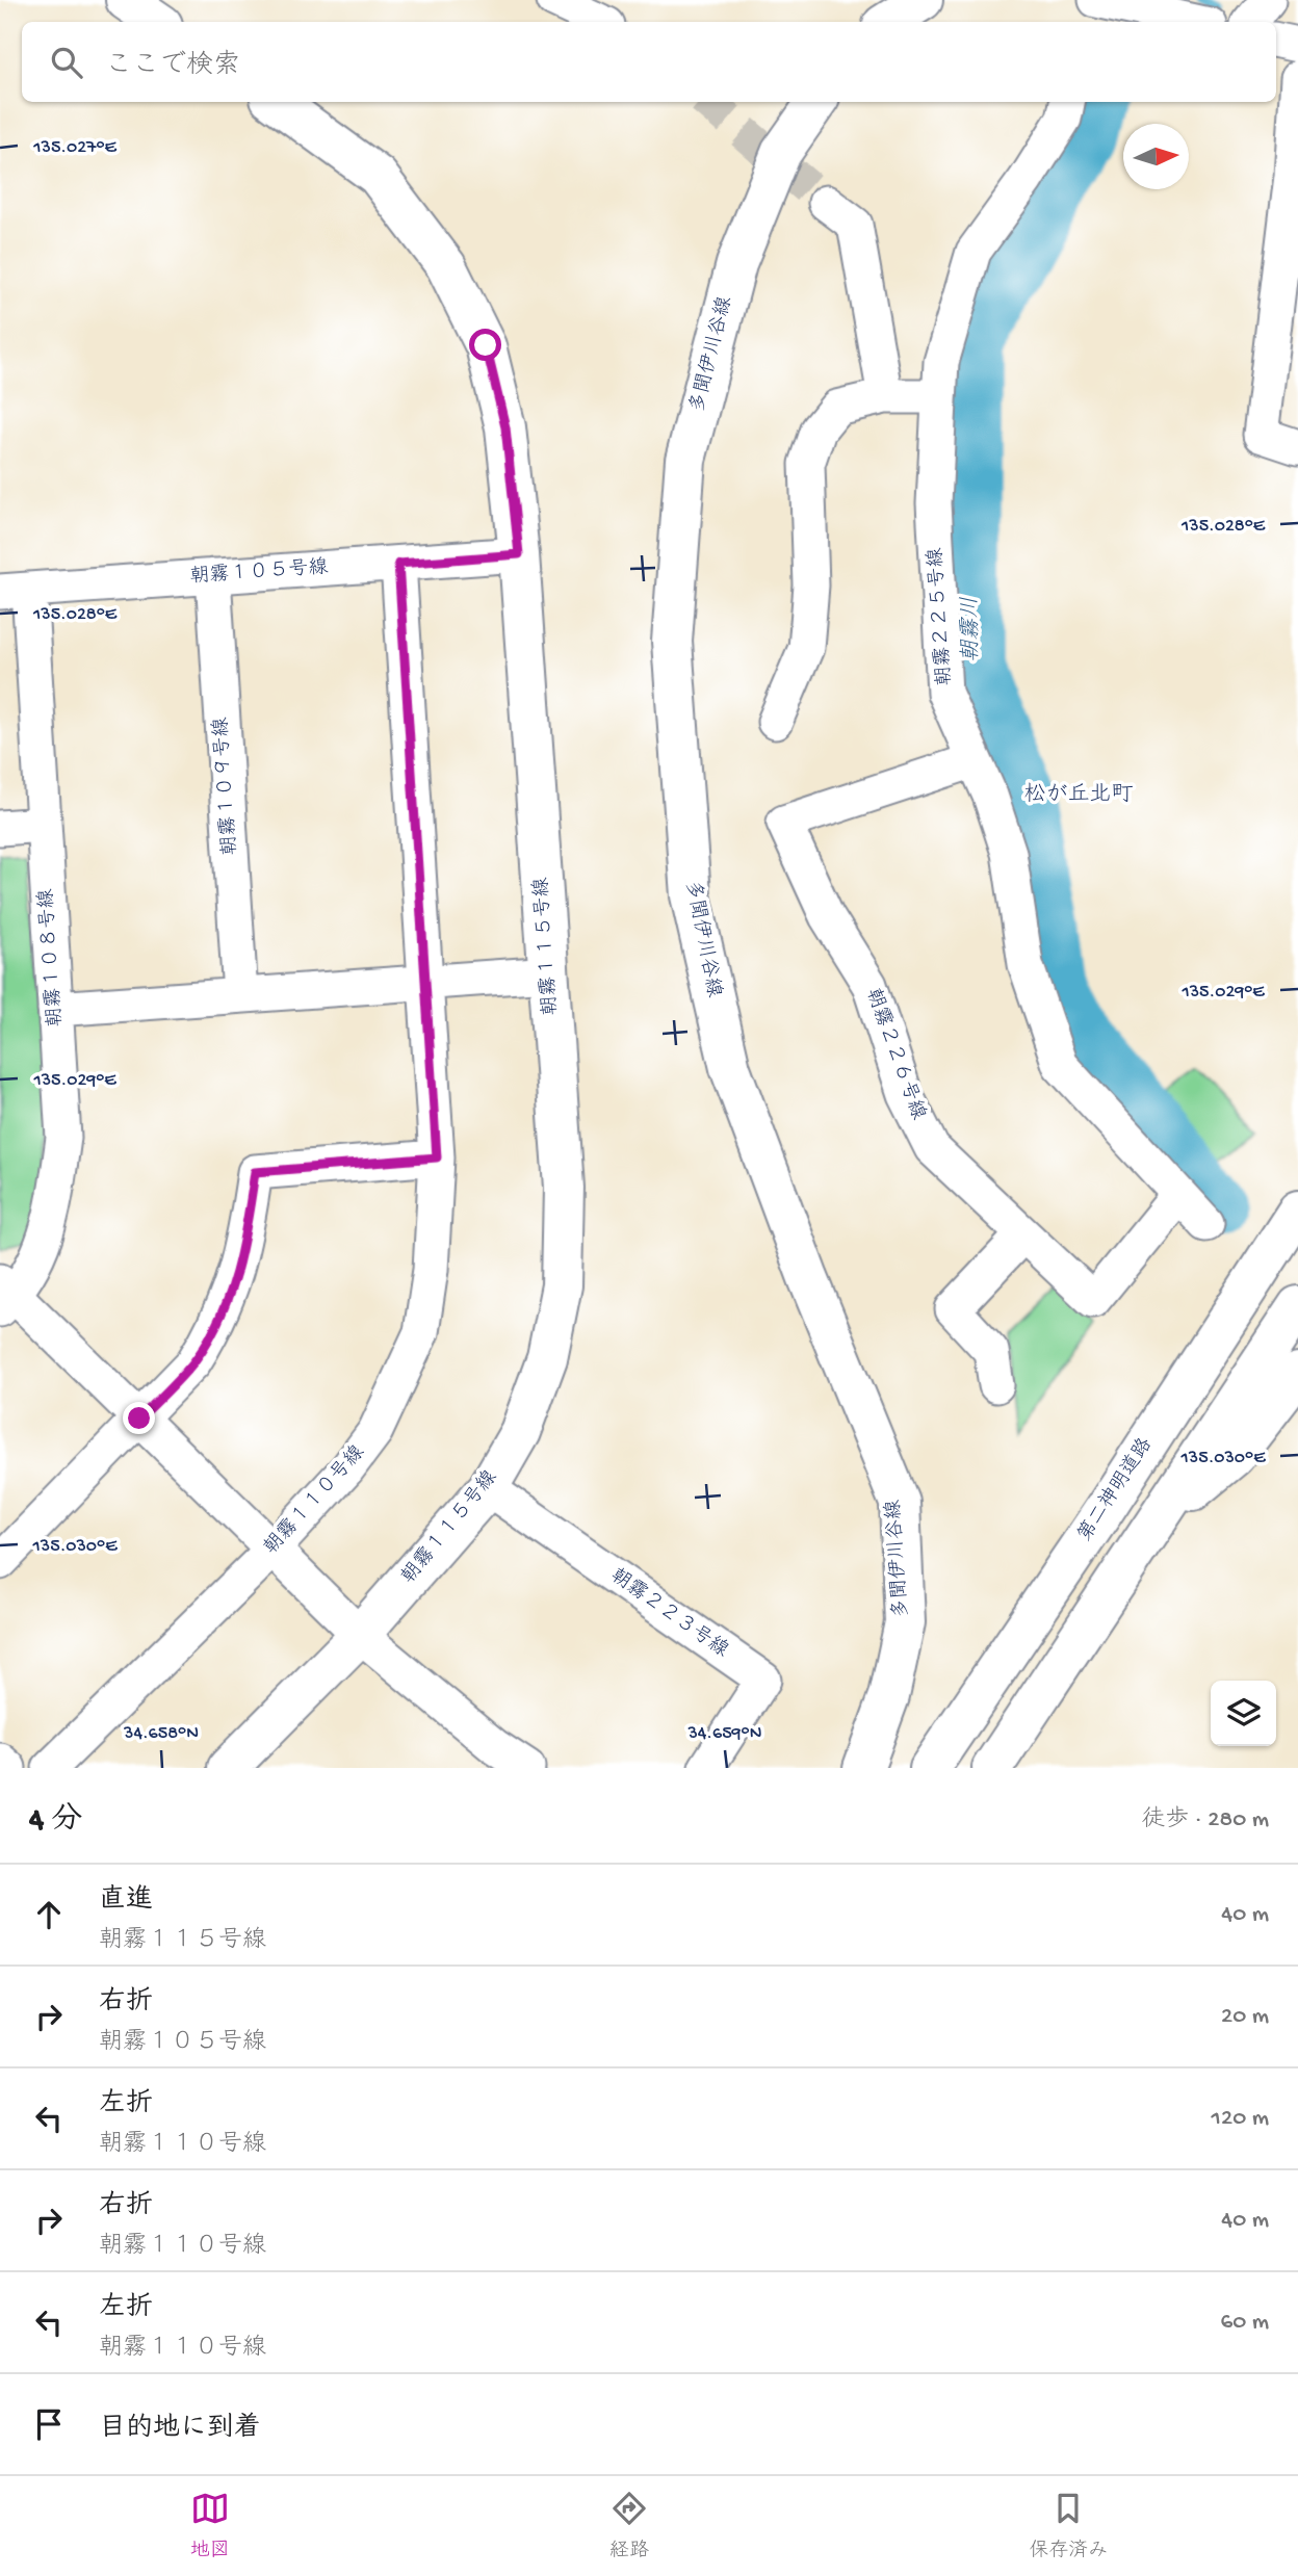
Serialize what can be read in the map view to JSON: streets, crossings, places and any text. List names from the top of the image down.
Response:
{
  "streets": {
    "main road": ["多聞伊川谷線", "朝霧１１５号線", "第二神明道路"],
    "street": [
      "朝霧１０５号線",
      "朝霧２２５号線",
      "朝霧１０９号線",
      "朝霧１０８号線",
      "朝霧２２６号線",
      "朝霧１１０号線",
      "朝霧２２３号線"
    ]
  },
  "crossings": [
    ["朝霧１０５号線", "朝霧１０９号線"],
    ["朝霧１０５号線", "朝霧１１５号線"],
    ["朝霧１０５号線", "朝霧１０８号線"],
    ["朝霧１０５号線", "朝霧１１０号線"],
    ["朝霧２２５号線", "朝霧２２６号線"],
    ["朝霧１１５号線", "朝霧２２３号線"]
  ],
  "districts": ["松が丘北町"],
  "water": ["朝霧川"],
  "north": "right",
  "page": {
    "search": "ここで検索",
    "heading": ["4 分", "徒歩 · 280 m"],
    "list": [
      ["直進", "朝霧１１５号線", "40 m"],
      ["右折", "朝霧１０５号線", "20 m"],
      ["左折", "朝霧１１０号線", "120 m"],
      ["右折", "朝霧１１０号線", "40 m"],
      ["左折", "朝霧１１０号線", "60 m"],
      "目的地に到着"
    ],
    "nav": ["地図", "経路", "保存済み"]
  },
  "coordinates": [
    "135.027°E",
    "135.028°E",
    "135.029°E",
    "135.030°E",
    "34.658°N",
    "34.659°N"
  ]
}
